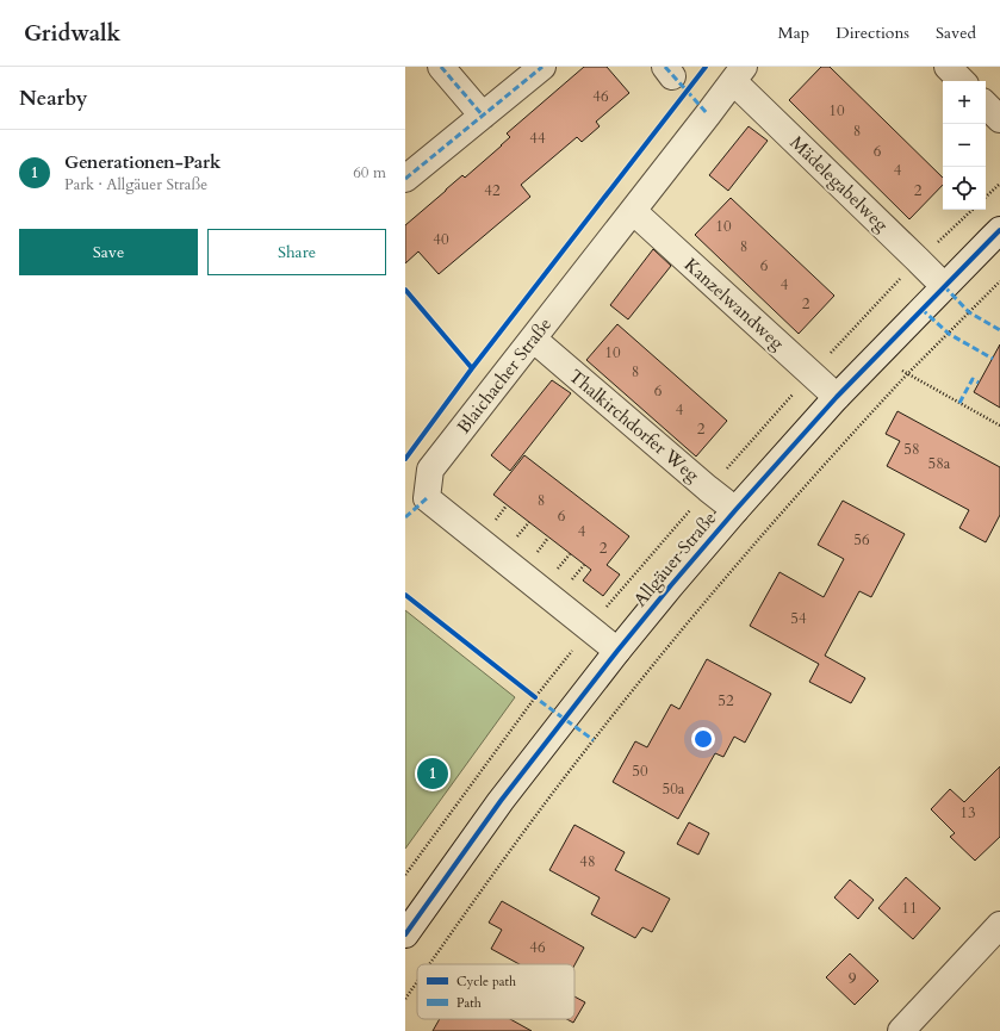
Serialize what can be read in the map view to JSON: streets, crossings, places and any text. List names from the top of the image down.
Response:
{
  "streets": {
    "street": [
      "Mädelegabelweg",
      "Kanzelwandweg",
      "Blaichacher Straße",
      "Thalkirchdorfer Weg",
      "Allgäuer Straße"
    ]
  },
  "crossings": [
    ["Mädelegabelweg", "Blaichacher Straße"],
    ["Mädelegabelweg", "Allgäuer Straße"],
    ["Kanzelwandweg", "Blaichacher Straße"],
    ["Kanzelwandweg", "Allgäuer Straße"],
    ["Blaichacher Straße", "Thalkirchdorfer Weg"],
    ["Blaichacher Straße", "Allgäuer Straße"],
    ["Thalkirchdorfer Weg", "Allgäuer Straße"]
  ],
  "house_numbers": [
    "46",
    "10",
    "8",
    "44",
    "6",
    "4",
    "42",
    "2",
    "10",
    "40",
    "8",
    "6",
    "4",
    "2",
    "10",
    "8",
    "6",
    "4",
    "2",
    "58",
    "58a",
    "8",
    "6",
    "4",
    "56",
    "2",
    "54",
    "52",
    "50",
    "50a",
    "13",
    "48",
    "11",
    "46",
    "9"
  ],
  "legend": ["Cycle path", "Path"],
  "page": {
    "header": "Gridwalk",
    "nav": ["Map", "Directions", "Saved"],
    "heading": "Nearby",
    "map_buttons": ["+", "−"],
    "list": [
      {
        "mark": "1",
        "name": "Generationen-Park",
        "note": "Park · Allgäuer Straße",
        "value": "60 m"
      }
    ],
    "buttons": ["Save", "Share"],
    "pins": "1"
  }
}
